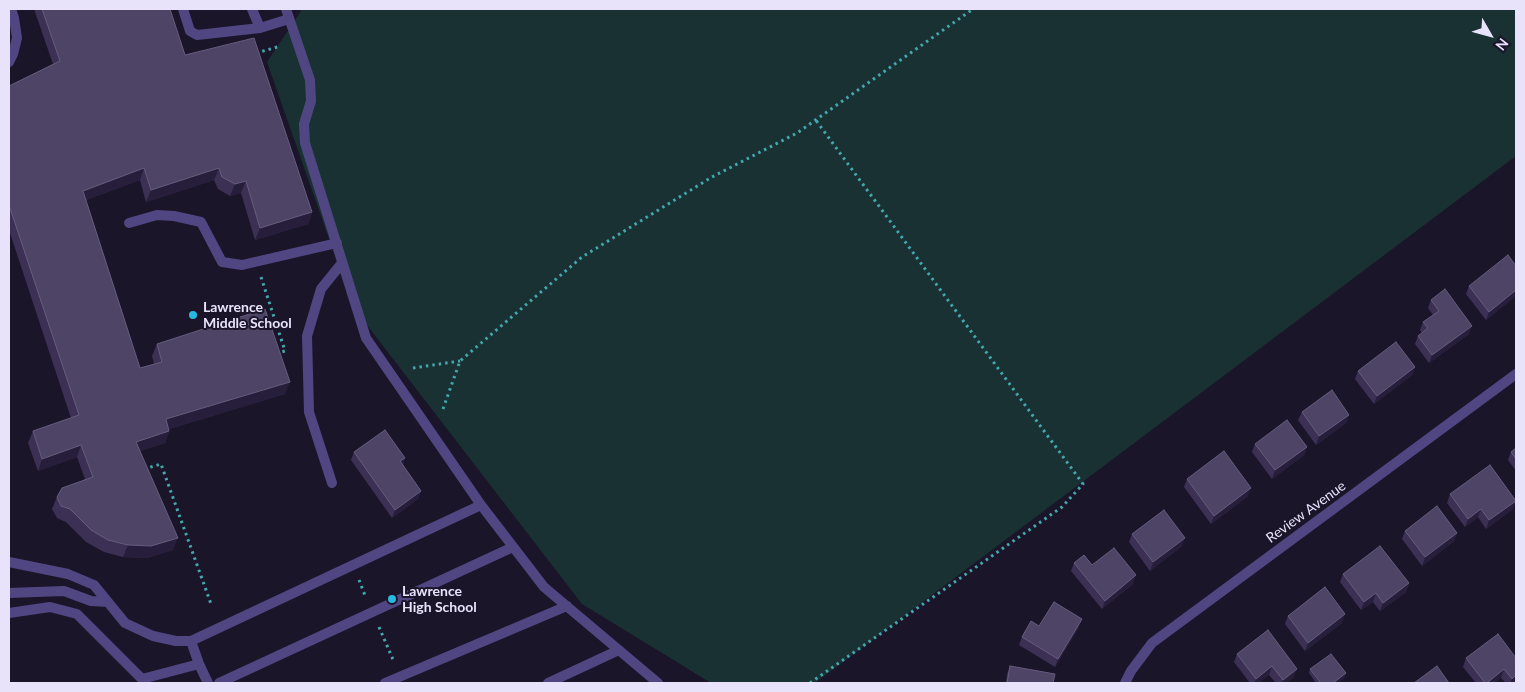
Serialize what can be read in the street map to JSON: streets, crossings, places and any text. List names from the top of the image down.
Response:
{
  "streets": {
    "street": ["Review Avenue"]
  },
  "places": ["Lawrence Middle School", "Lawrence High School"],
  "north": "bottom right"
}
